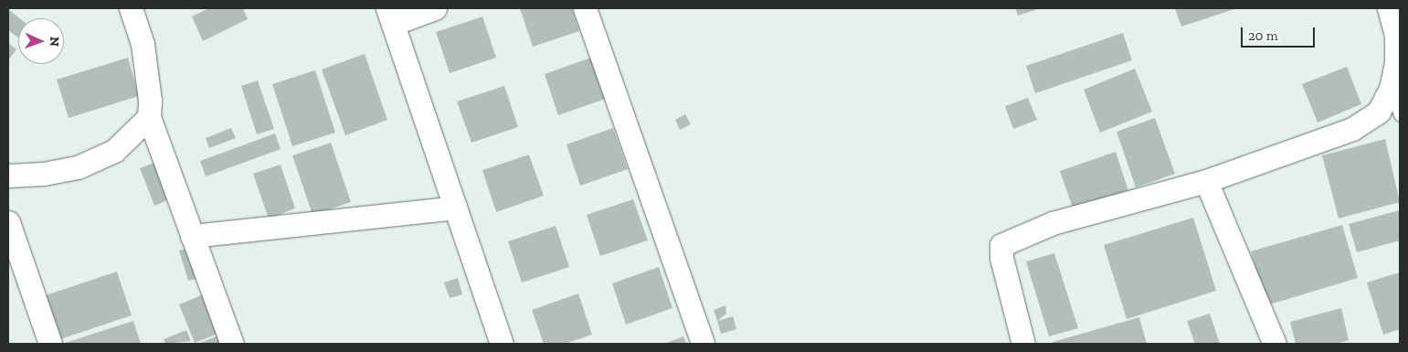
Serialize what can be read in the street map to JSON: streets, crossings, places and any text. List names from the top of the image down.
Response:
{
  "scale_bar": "20 m",
  "north": "right"
}
